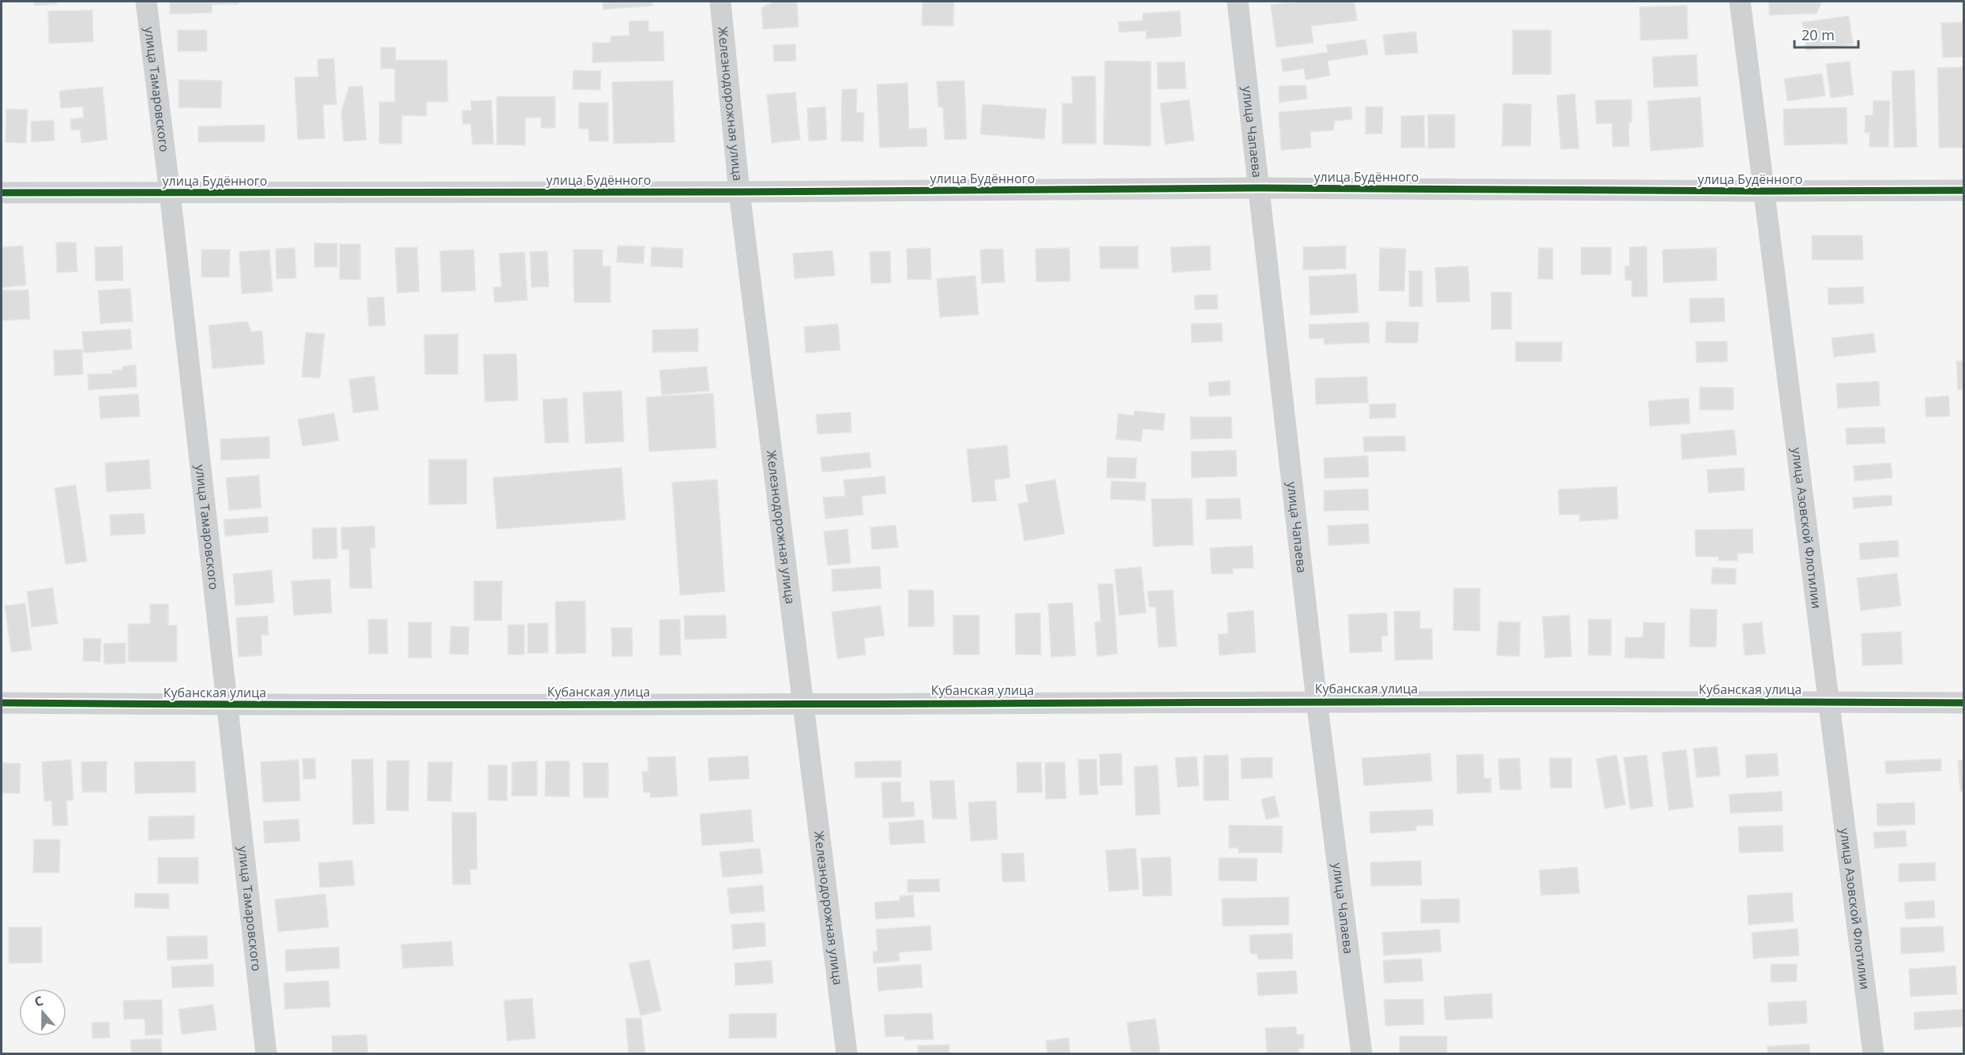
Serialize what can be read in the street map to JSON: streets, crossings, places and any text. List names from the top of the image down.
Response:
{
  "streets": {
    "street": [
      "улица Тамаровского",
      "Железнодорожная улица",
      "улица Чапаева",
      "улица Будённого",
      "улица Азовской Флотилии",
      "Кубанская улица"
    ]
  },
  "crossings": [
    ["улица Тамаровского", "улица Будённого"],
    ["улица Тамаровского", "Кубанская улица"],
    ["Железнодорожная улица", "улица Будённого"],
    ["Железнодорожная улица", "Кубанская улица"],
    ["улица Чапаева", "улица Будённого"],
    ["улица Чапаева", "Кубанская улица"],
    ["улица Будённого", "улица Азовской Флотилии"],
    ["улица Азовской Флотилии", "Кубанская улица"]
  ],
  "scale_bar": "20 m",
  "north": "top"
}
